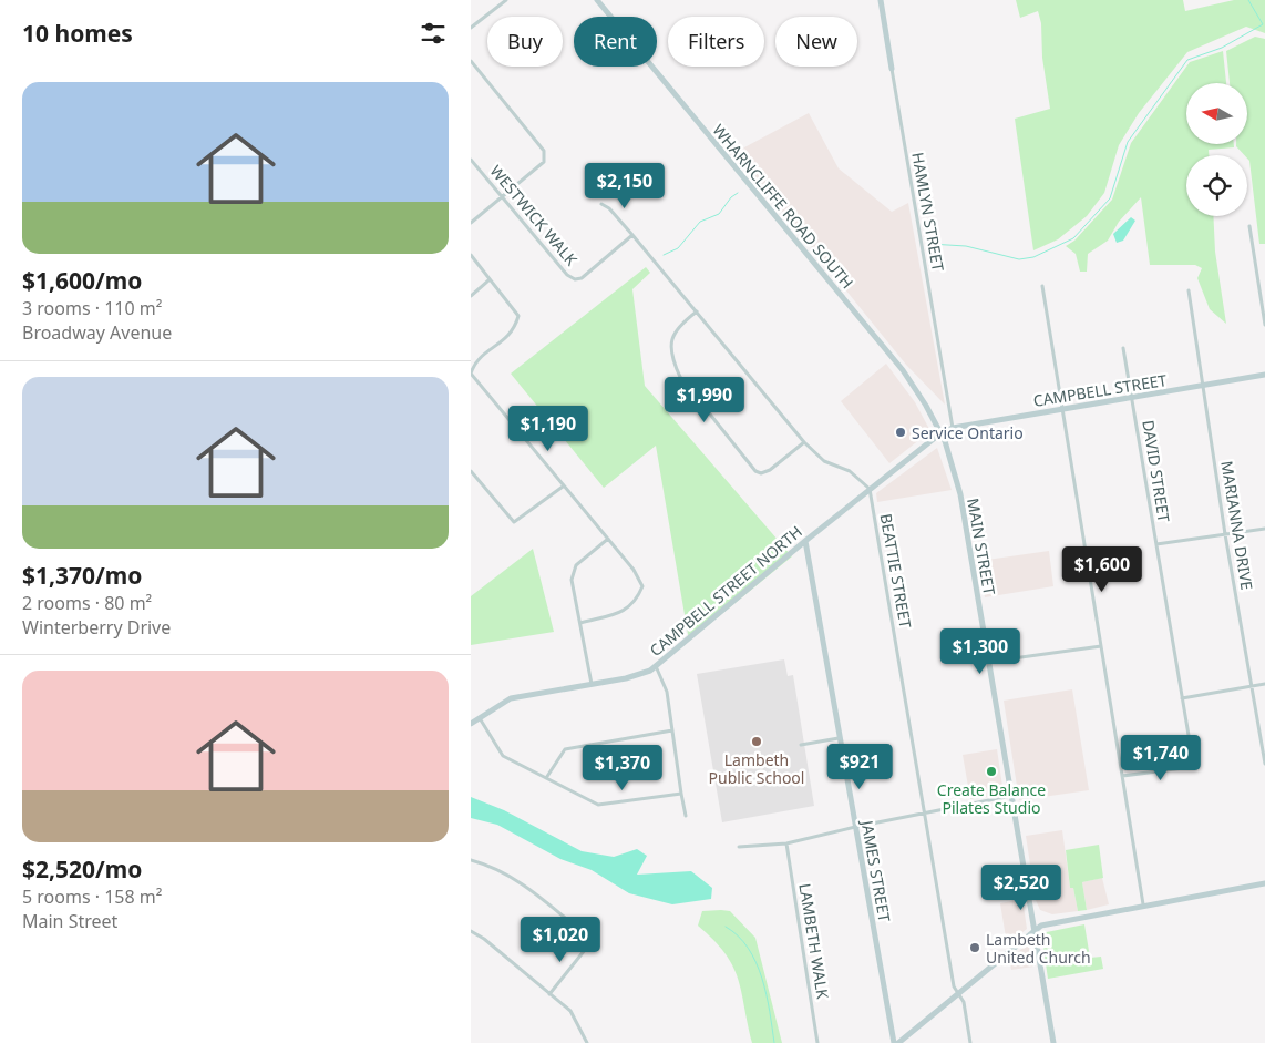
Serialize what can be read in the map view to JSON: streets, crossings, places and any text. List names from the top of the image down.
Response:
{
  "streets": {
    "main road": [
      "WHARNCLIFFE ROAD SOUTH",
      "HAMLYN STREET",
      "CAMPBELL STREET",
      "MAIN STREET",
      "CAMPBELL STREET NORTH",
      "JAMES STREET"
    ],
    "street": [
      "WESTWICK WALK",
      "DAVID STREET",
      "MARIANNA DRIVE",
      "BEATTIE STREET",
      "LAMBETH WALK"
    ]
  },
  "crossings": [
    ["WHARNCLIFFE ROAD SOUTH", "CAMPBELL STREET"],
    ["WHARNCLIFFE ROAD SOUTH", "MAIN STREET"],
    ["WHARNCLIFFE ROAD SOUTH", "CAMPBELL STREET NORTH"],
    ["HAMLYN STREET", "CAMPBELL STREET"],
    ["CAMPBELL STREET", "DAVID STREET"],
    ["CAMPBELL STREET", "MARIANNA DRIVE"],
    ["CAMPBELL STREET", "MAIN STREET"],
    ["CAMPBELL STREET", "CAMPBELL STREET NORTH"],
    ["MAIN STREET", "CAMPBELL STREET NORTH"],
    ["BEATTIE STREET", "CAMPBELL STREET NORTH"],
    ["CAMPBELL STREET NORTH", "JAMES STREET"]
  ],
  "places": [
    "Service Ontario",
    "Lambeth Public School",
    "Create Balance Pilates Studio",
    "Lambeth United Church"
  ],
  "north": "left",
  "page": {
    "heading": "10 homes",
    "chip": [
      "Buy",
      "Rent",
      "Filters",
      "New"
    ],
    "list": [
      {
        "name": "$1,600/mo",
        "note": "3 rooms · 110 m² · Broadway Avenue"
      },
      {
        "name": "$1,370/mo",
        "note": "2 rooms · 80 m² · Winterberry Drive"
      },
      {
        "name": "$2,520/mo",
        "note": "5 rooms · 158 m² · Main Street"
      }
    ],
    "price": [
      "$2,150",
      "$1,990",
      "$1,190",
      "$1,600",
      "$1,300",
      "$1,740",
      "$921",
      "$1,370",
      "$2,520",
      "$1,020"
    ]
  }
}
